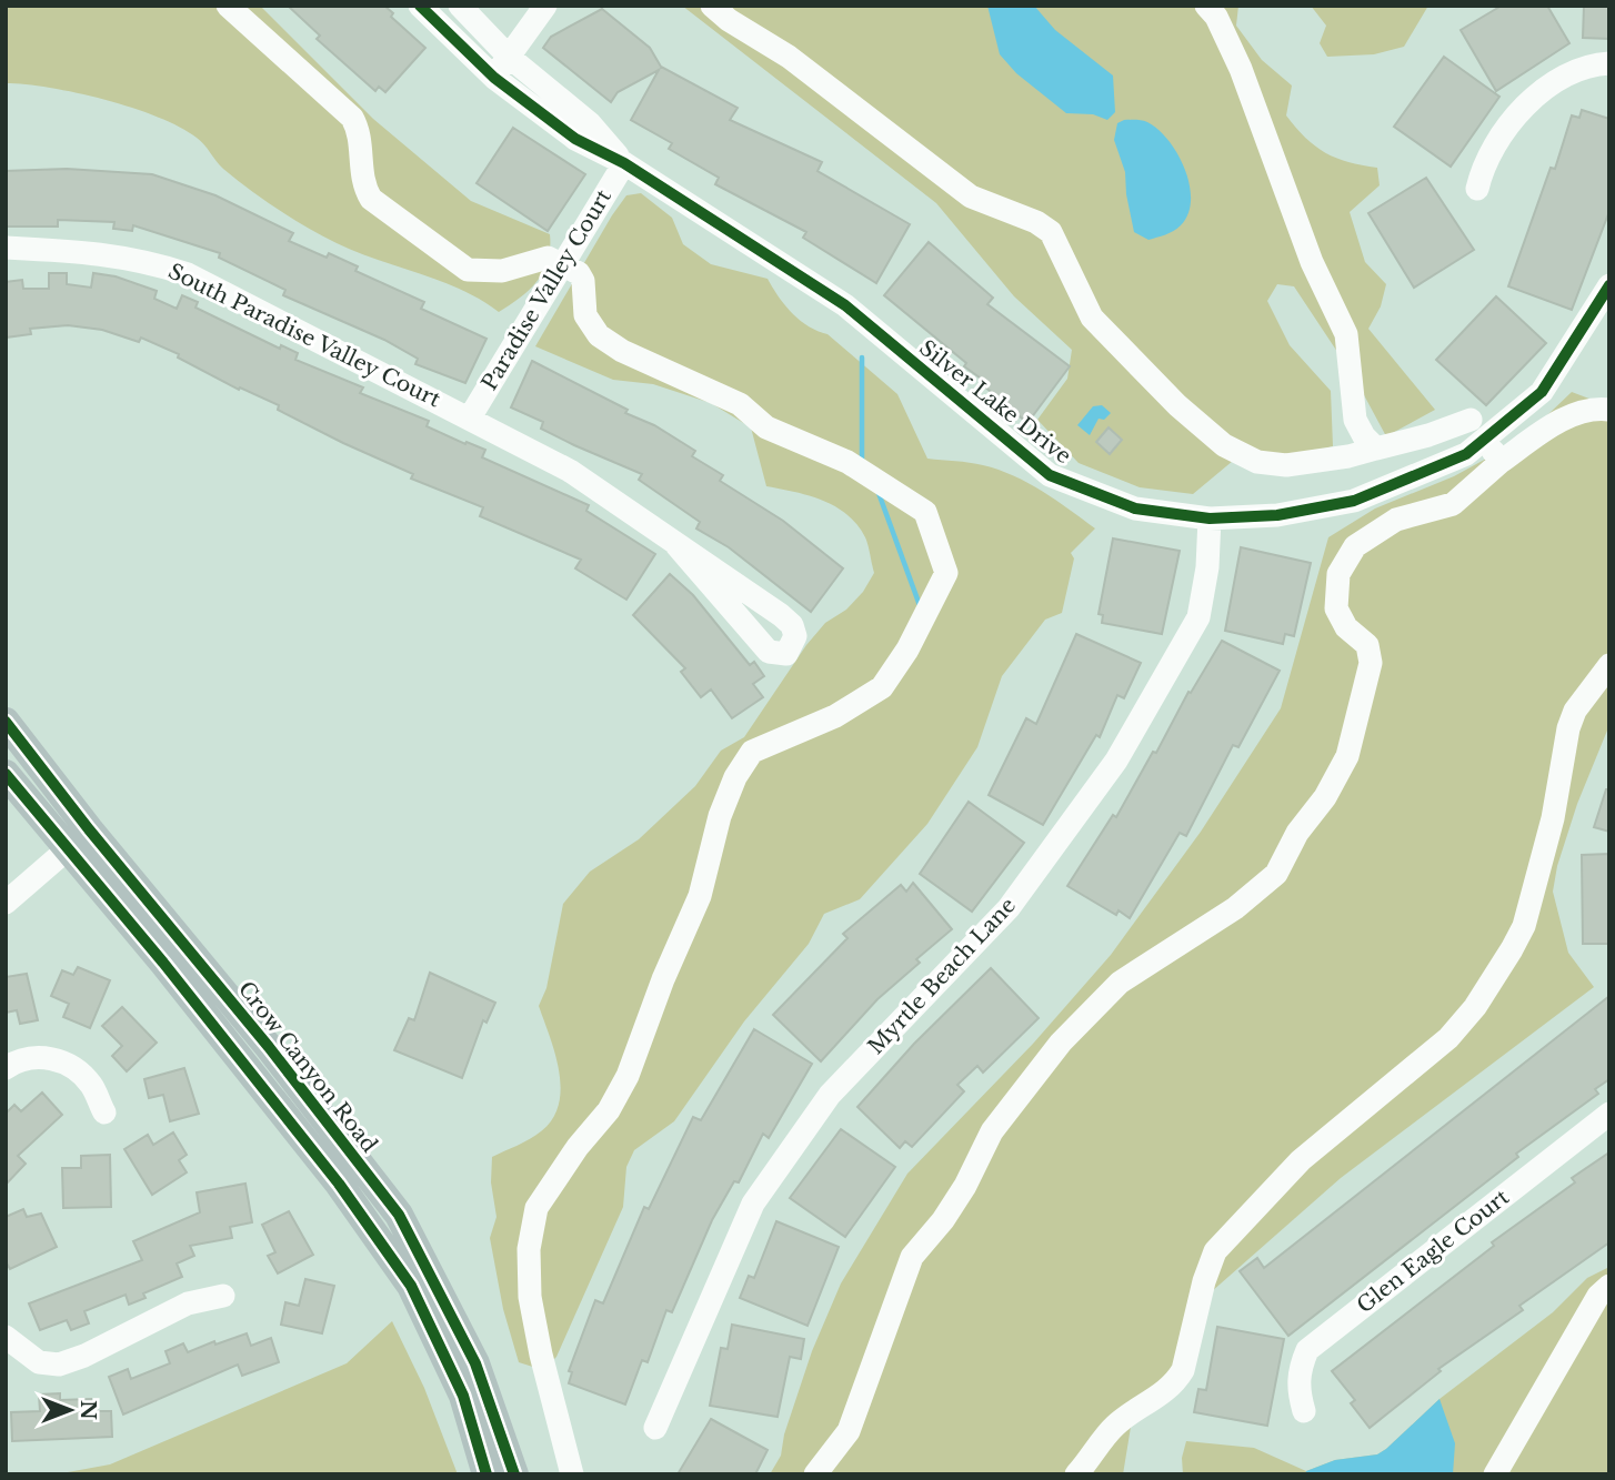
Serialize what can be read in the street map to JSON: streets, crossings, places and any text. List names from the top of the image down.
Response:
{
  "streets": {
    "main road": ["Crow Canyon Road"],
    "street": [
      "Paradise Valley Court",
      "South Paradise Valley Court",
      "Silver Lake Drive",
      "Myrtle Beach Lane",
      "Glen Eagle Court"
    ]
  },
  "crossings": [
    ["Paradise Valley Court", "South Paradise Valley Court"],
    ["Paradise Valley Court", "Silver Lake Drive"],
    ["Silver Lake Drive", "Myrtle Beach Lane"]
  ],
  "north": "right"
}
